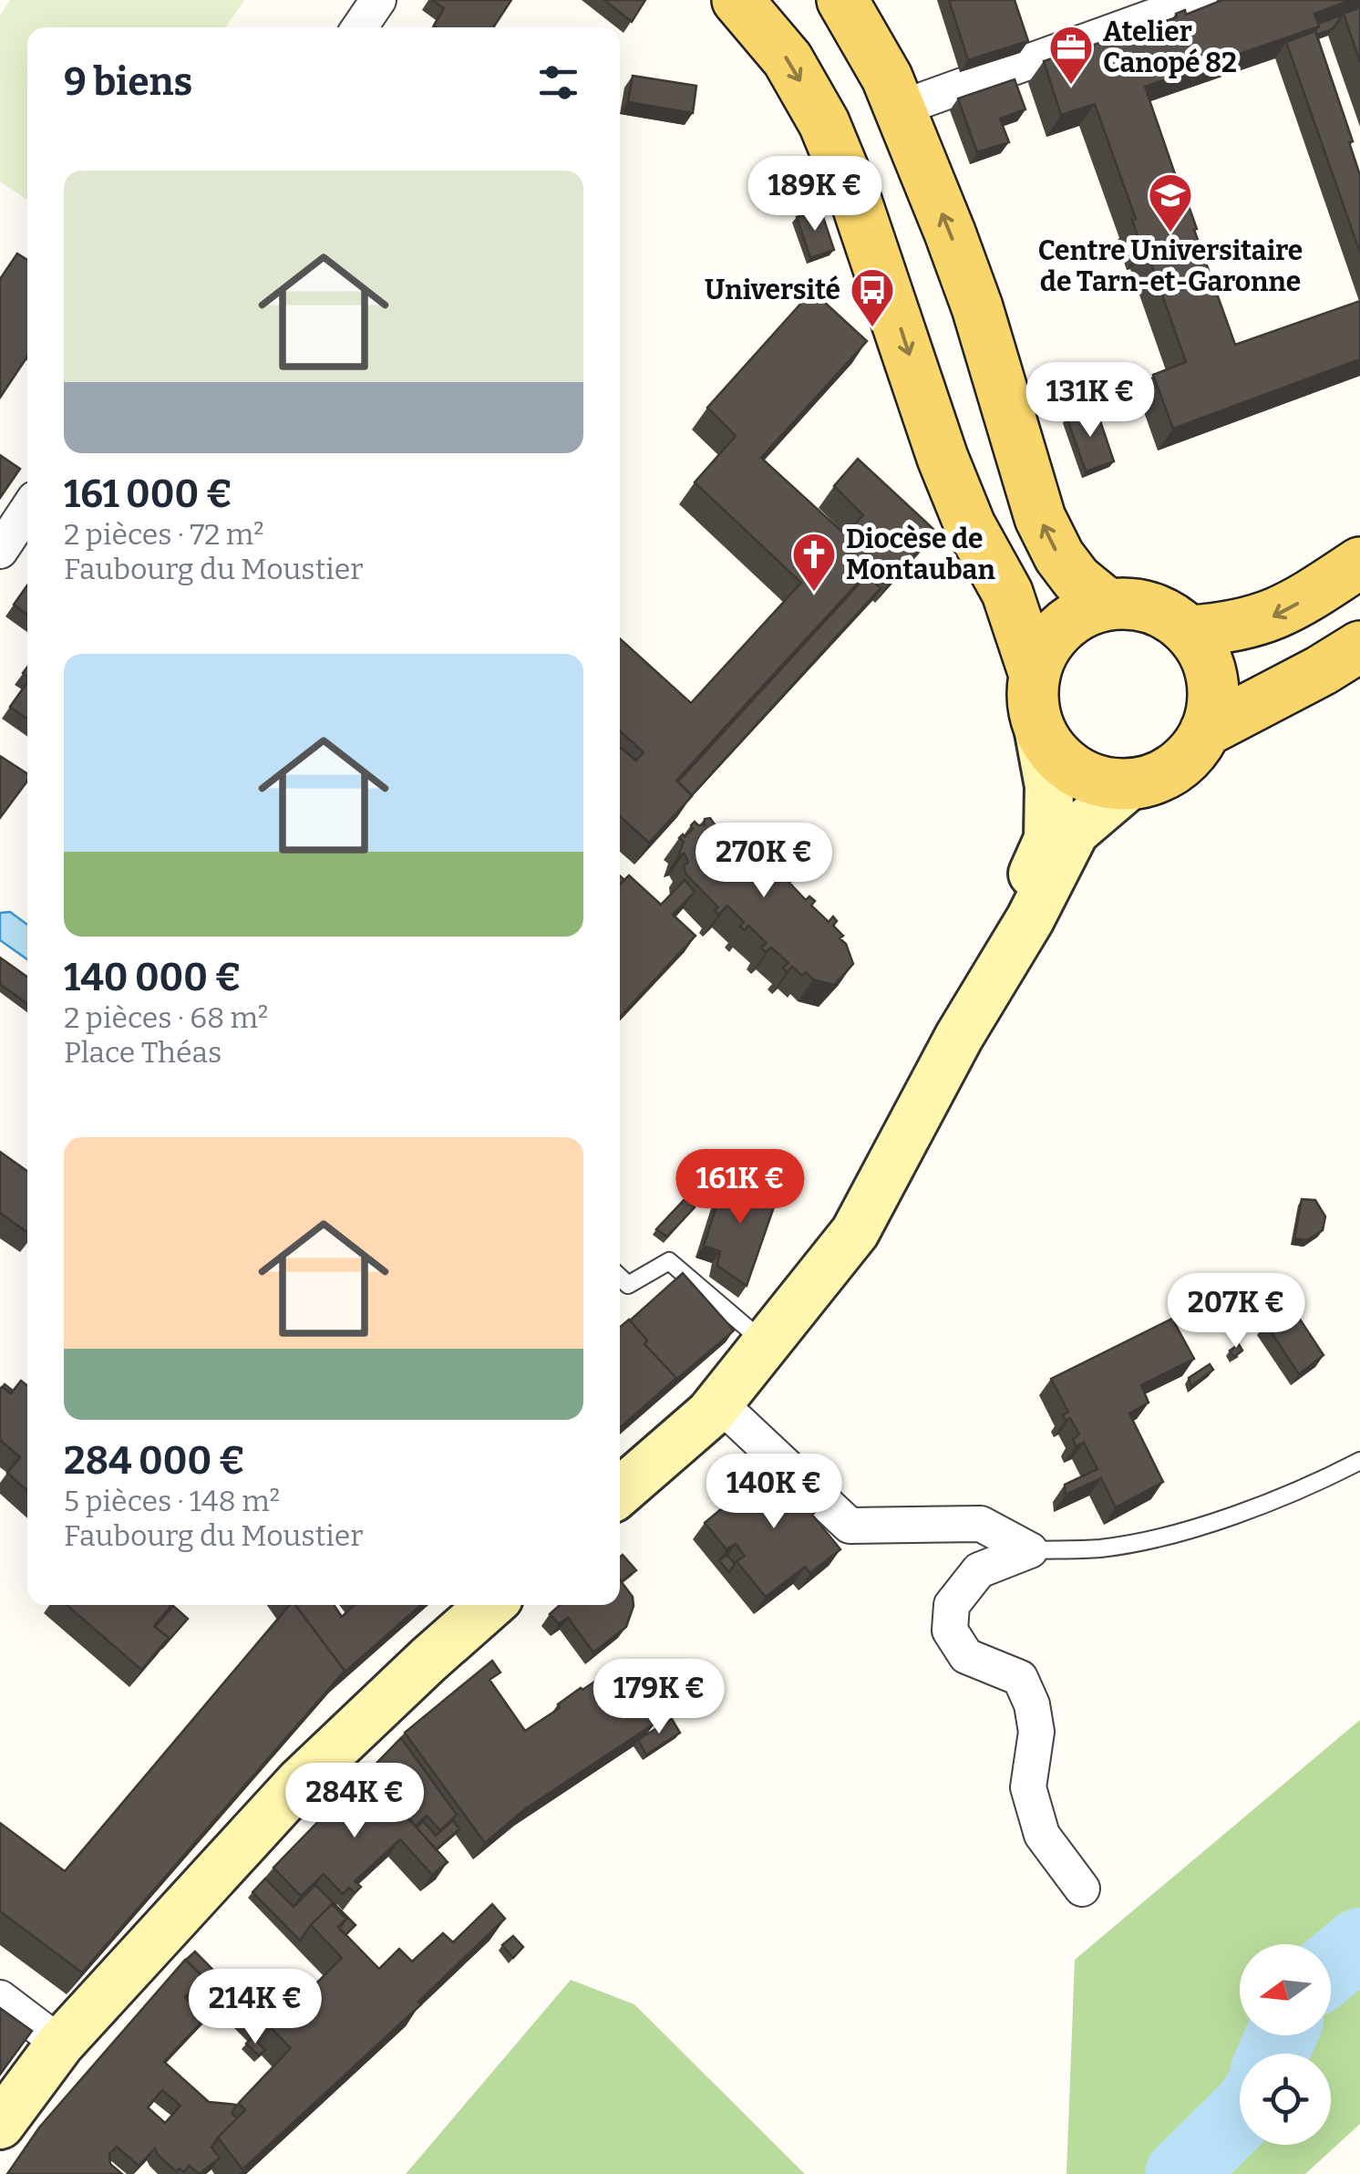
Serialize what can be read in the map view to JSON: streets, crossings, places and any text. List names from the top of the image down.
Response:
{
  "places": {
    "office": ["Atelier Canopé 82"],
    "school or university": ["Centre Universitaire de Tarn-et-Garonne"],
    "bus stop": ["Université"],
    "church": ["Diocèse de Montauban"]
  },
  "north": "left",
  "page": {
    "heading": "9 biens",
    "list": [
      {
        "name": "161 000 €",
        "note": "2 pièces · 72 m² · Faubourg du Moustier"
      },
      {
        "name": "140 000 €",
        "note": "2 pièces · 68 m² · Place Théas"
      },
      {
        "name": "284 000 €",
        "note": "5 pièces · 148 m² · Faubourg du Moustier"
      }
    ],
    "price": [
      "189K €",
      "131K €",
      "270K €",
      "161K €",
      "207K €",
      "140K €",
      "179K €",
      "284K €",
      "214K €"
    ]
  }
}
